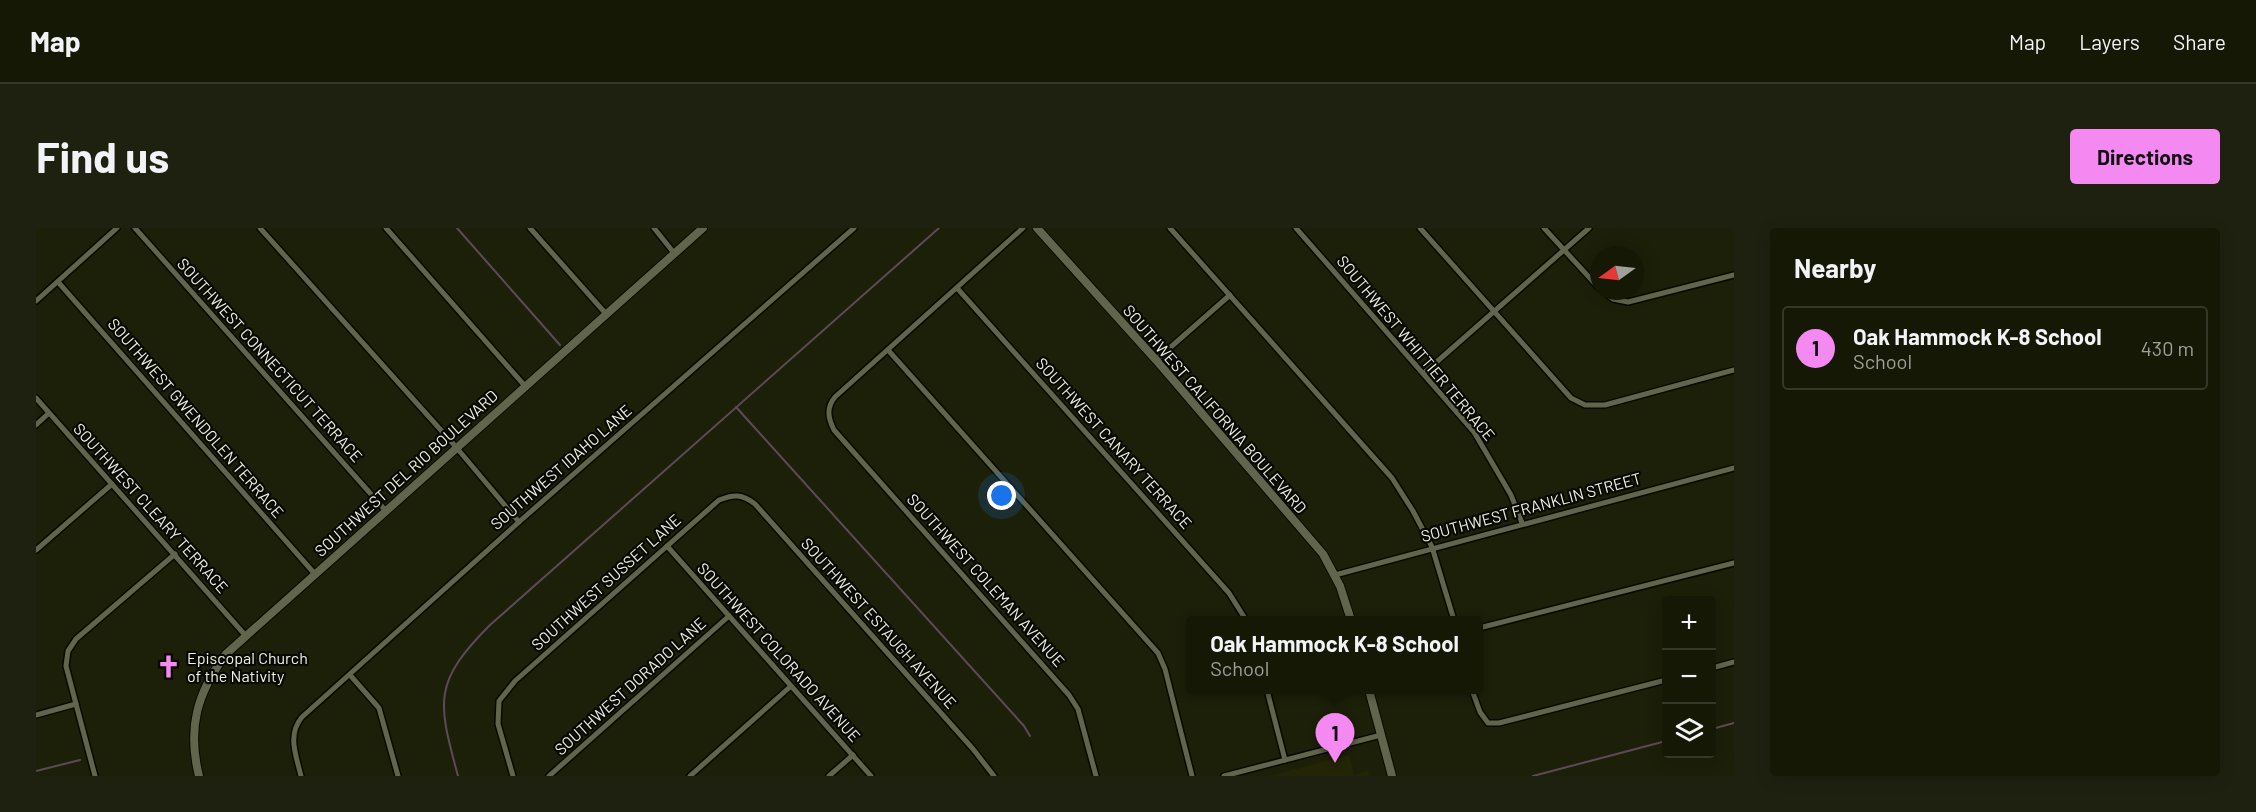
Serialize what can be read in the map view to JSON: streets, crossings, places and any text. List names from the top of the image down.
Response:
{
  "streets": {
    "street": [
      "SOUTHWEST WHITTIER TERRACE",
      "SOUTHWEST CONNECTICUT TERRACE",
      "SOUTHWEST CALIFORNIA BOULEVARD",
      "SOUTHWEST GWENDOLEN TERRACE",
      "SOUTHWEST CANARY TERRACE",
      "SOUTHWEST IDAHO LANE",
      "SOUTHWEST DEL RIO BOULEVARD",
      "SOUTHWEST FRANKLIN STREET",
      "SOUTHWEST CLEARY TERRACE",
      "SOUTHWEST COLEMAN AVENUE",
      "SOUTHWEST SUSSET LANE",
      "SOUTHWEST ESTAUGH AVENUE",
      "SOUTHWEST COLORADO AVENUE",
      "SOUTHWEST DORADO LANE"
    ]
  },
  "crossings": [
    ["SOUTHWEST WHITTIER TERRACE", "SOUTHWEST FRANKLIN STREET"],
    ["SOUTHWEST CONNECTICUT TERRACE", "SOUTHWEST DEL RIO BOULEVARD"],
    ["SOUTHWEST CALIFORNIA BOULEVARD", "SOUTHWEST FRANKLIN STREET"],
    ["SOUTHWEST GWENDOLEN TERRACE", "SOUTHWEST DEL RIO BOULEVARD"],
    ["SOUTHWEST DEL RIO BOULEVARD", "SOUTHWEST CLEARY TERRACE"],
    ["SOUTHWEST SUSSET LANE", "SOUTHWEST ESTAUGH AVENUE"],
    ["SOUTHWEST SUSSET LANE", "SOUTHWEST COLORADO AVENUE"],
    ["SOUTHWEST COLORADO AVENUE", "SOUTHWEST DORADO LANE"]
  ],
  "places": {
    "church": ["Episcopal Church of the Nativity"]
  },
  "north": "left",
  "page": {
    "header": "Map",
    "nav": ["Map", "Layers", "Share"],
    "buttons": "Directions",
    "title": "Find us",
    "heading": "Nearby",
    "list": [
      {
        "mark": "1",
        "name": "Oak Hammock K-8 School",
        "note": "School",
        "value": "430 m"
      }
    ],
    "map_buttons": ["+", "−"],
    "popup": ["Oak Hammock K-8 School", "School"],
    "pins": "1"
  }
}
